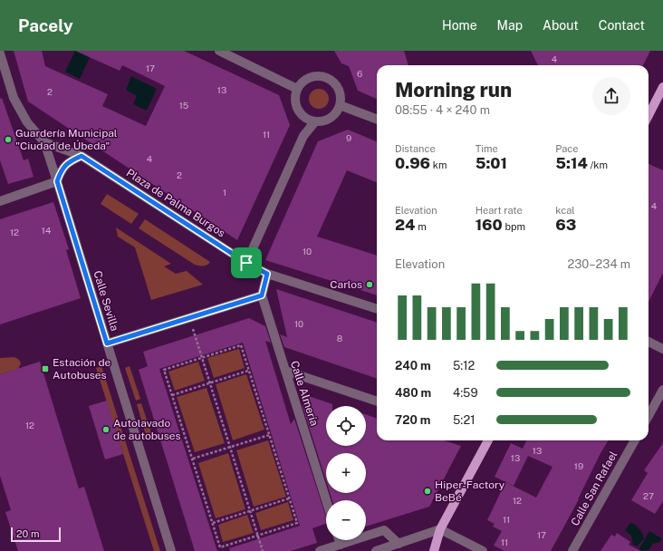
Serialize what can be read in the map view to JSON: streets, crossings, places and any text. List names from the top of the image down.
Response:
{
  "streets": {
    "street": [
      "Plaza de Palma Burgos",
      "Calle Sevilla",
      "Calle Almería",
      "Calle San Rafael"
    ]
  },
  "places": {
    "other": [
      "Guardería Municipal \"Ciudad de Úbeda\"",
      "Carlos",
      "Autolavado de autobuses",
      "Hiper-Factory BeBé"
    ],
    "transit": ["Estación de Autobuses"]
  },
  "house_numbers": [
    "4",
    "17",
    "6",
    "13",
    "2",
    "15",
    "11",
    "9",
    "4",
    "2",
    "1",
    "4",
    "14",
    "12",
    "10",
    "10",
    "8",
    "12",
    "13",
    "13",
    "19",
    "27",
    "12",
    "11",
    "17",
    "11"
  ],
  "scale_bar": "20 m",
  "page": {
    "header": "Pacely",
    "nav": [
      "Home",
      "Map",
      "About",
      "Contact"
    ],
    "heading": ["Morning run", "08:55 · 4 × 240 m"],
    "stats": [
      ["Distance", "0.96 km"],
      ["Time", "5:01"],
      ["Pace", "5:14 /km"],
      ["Elevation", "24 m"],
      ["Heart rate", "160 bpm"],
      ["kcal", "63"]
    ],
    "chart": ["Elevation", "230–234 m"],
    "list": [
      {
        "name": "240 m",
        "note": "5:12"
      },
      {
        "name": "480 m",
        "note": "4:59"
      },
      {
        "name": "720 m",
        "note": "5:21"
      }
    ],
    "map_buttons": ["+", "−"],
    "scale": "20 m"
  }
}
